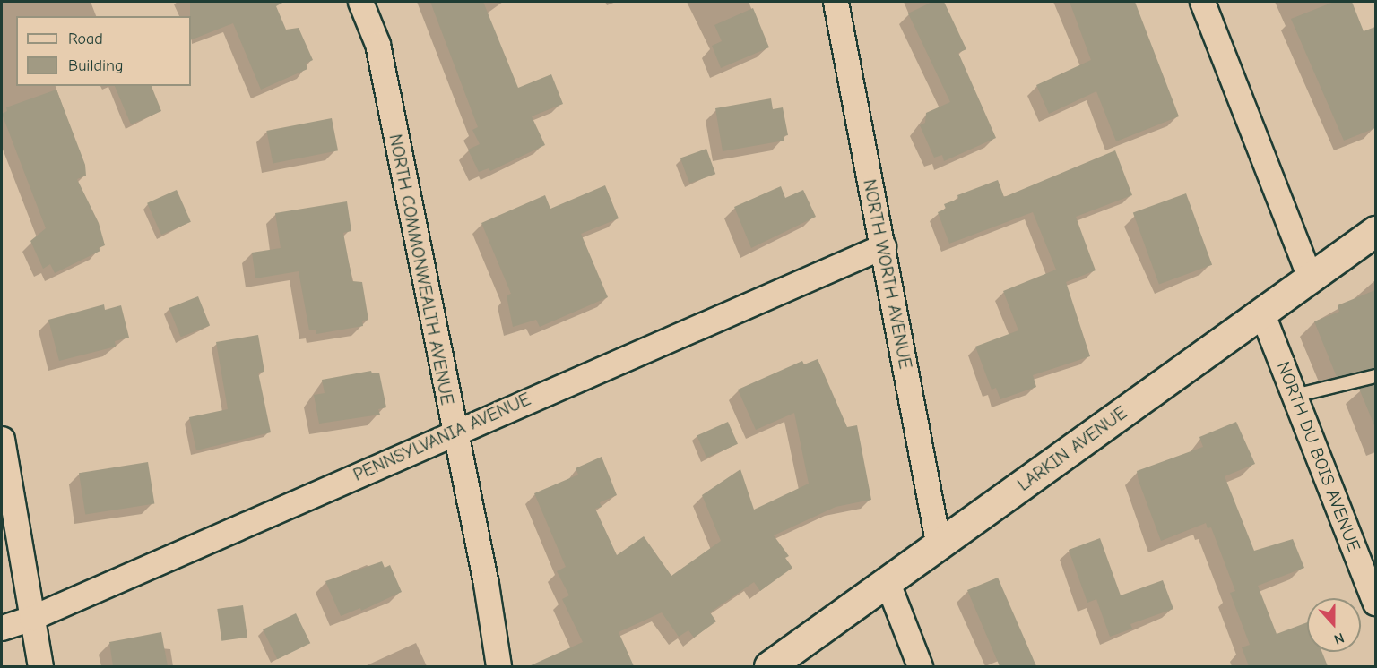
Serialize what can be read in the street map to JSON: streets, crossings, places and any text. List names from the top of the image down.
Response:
{
  "streets": {
    "main road": ["LARKIN AVENUE"],
    "street": [
      "NORTH COMMONWEALTH AVENUE",
      "NORTH WORTH AVENUE",
      "PENNSYLVANIA AVENUE",
      "NORTH DU BOIS AVENUE"
    ]
  },
  "crossings": [
    ["NORTH COMMONWEALTH AVENUE", "PENNSYLVANIA AVENUE"],
    ["NORTH WORTH AVENUE", "PENNSYLVANIA AVENUE"],
    ["NORTH WORTH AVENUE", "LARKIN AVENUE"],
    ["LARKIN AVENUE", "NORTH DU BOIS AVENUE"]
  ],
  "legend": ["Road", "Building"],
  "north": "bottom"
}
